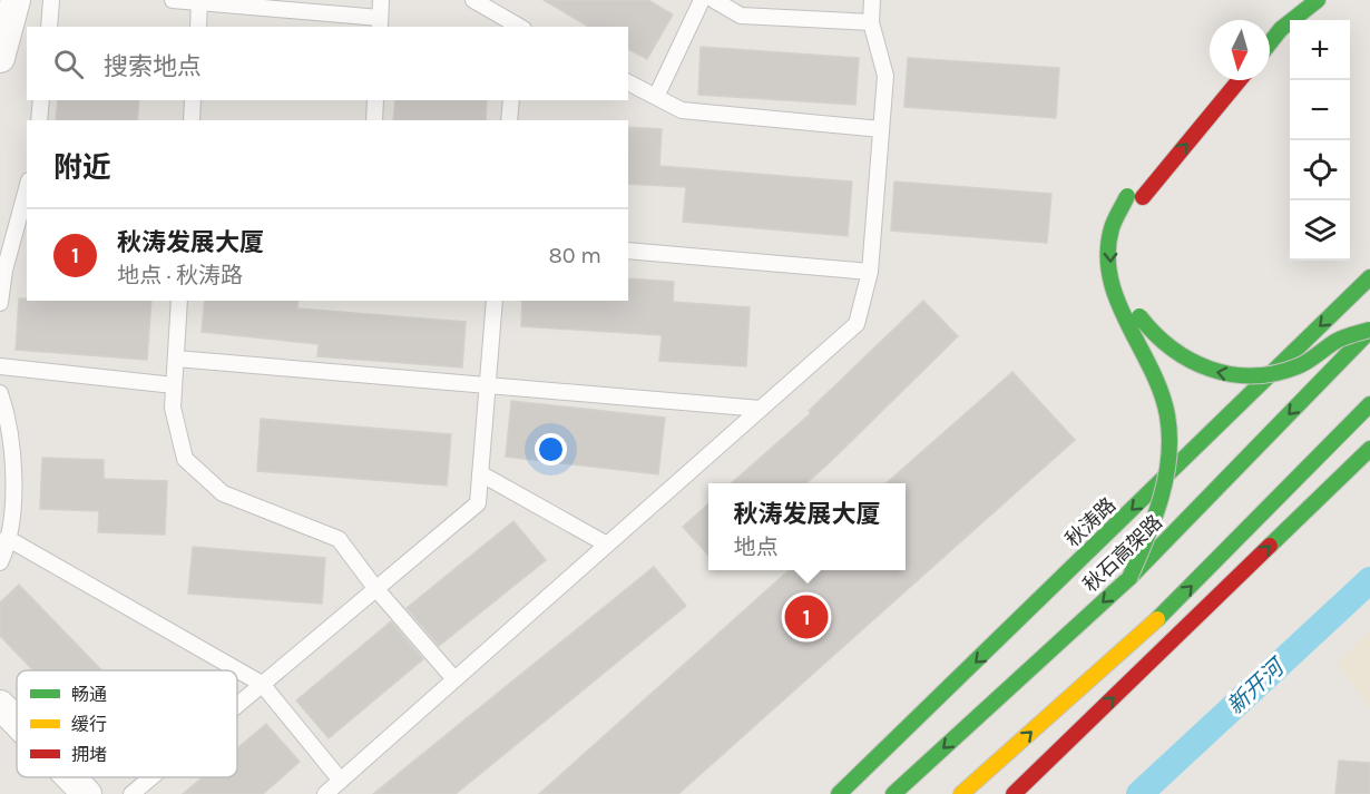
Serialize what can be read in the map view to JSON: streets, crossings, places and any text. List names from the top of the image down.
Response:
{
  "streets": {
    "main road": ["秋涛路", "秋石高架路"]
  },
  "water": ["新开河"],
  "legend": ["畅通", "缓行", "拥堵"],
  "north": "bottom",
  "page": {
    "map_buttons": ["+", "−"],
    "search": "搜索地点",
    "heading": "附近",
    "list": [
      {
        "mark": "1",
        "name": "秋涛发展大厦",
        "note": "地点 · 秋涛路",
        "value": "80 m"
      }
    ],
    "popup": ["秋涛发展大厦", "地点"],
    "pins": "1"
  }
}
